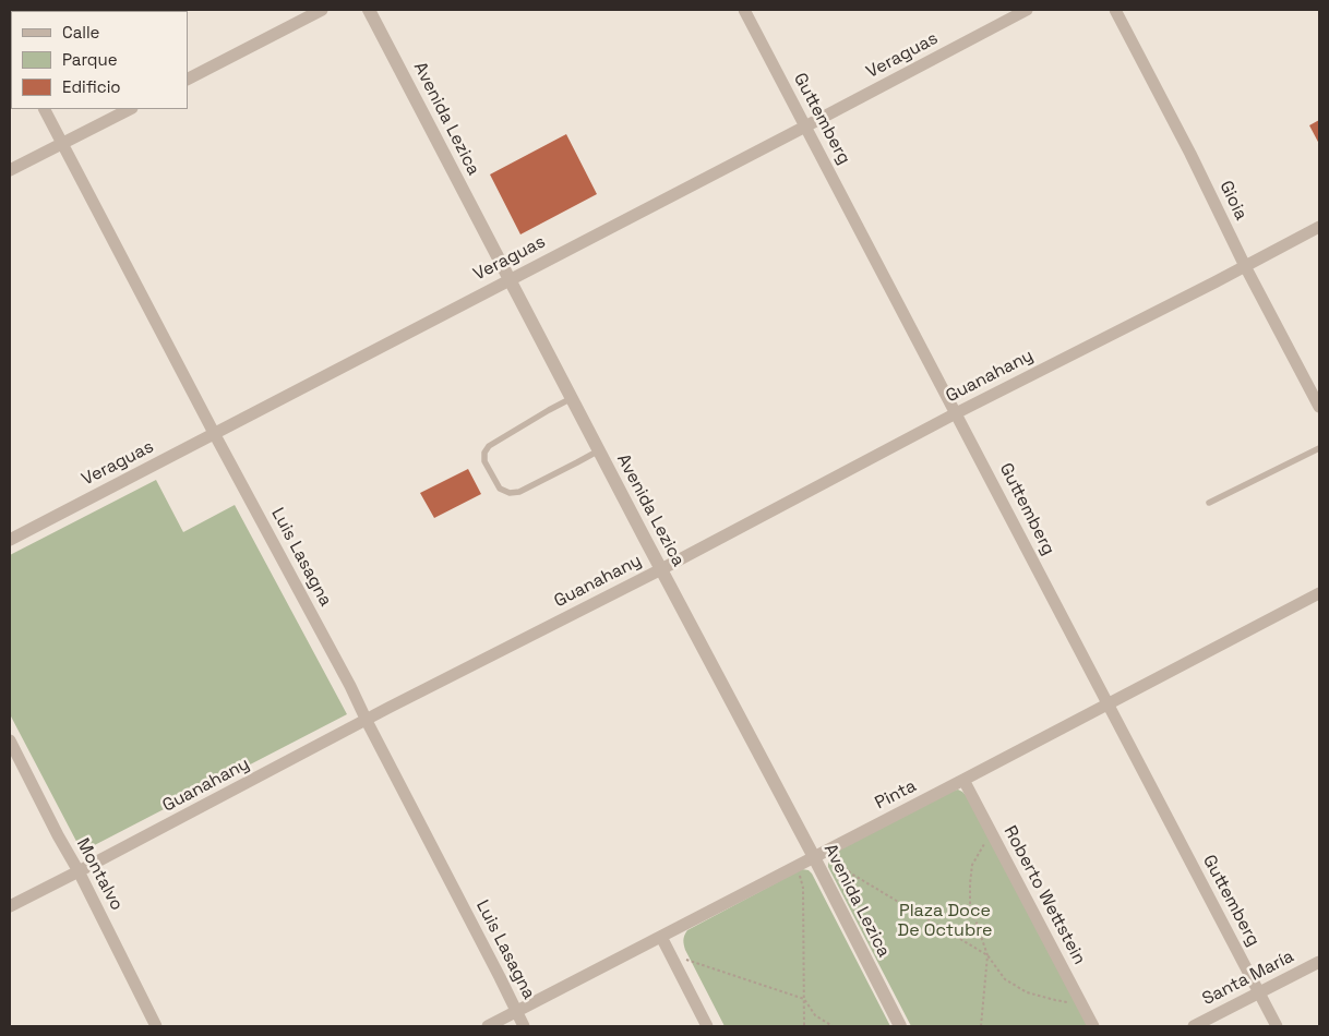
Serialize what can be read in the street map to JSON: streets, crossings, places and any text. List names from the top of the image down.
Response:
{
  "streets": {
    "street": [
      "Veraguas",
      "Avenida Lezica",
      "Guttemberg",
      "Gioia",
      "Guanahany",
      "Luis Lasagna",
      "Pinta",
      "Montalvo",
      "Roberto Wettstein",
      "Santa María"
    ]
  },
  "crossings": [
    ["Veraguas", "Avenida Lezica"],
    ["Veraguas", "Guttemberg"],
    ["Veraguas", "Luis Lasagna"],
    ["Avenida Lezica", "Guanahany"],
    ["Avenida Lezica", "Pinta"],
    ["Guttemberg", "Guanahany"],
    ["Guttemberg", "Pinta"],
    ["Guttemberg", "Santa María"],
    ["Gioia", "Guanahany"],
    ["Guanahany", "Luis Lasagna"],
    ["Guanahany", "Montalvo"],
    ["Luis Lasagna", "Pinta"],
    ["Pinta", "Roberto Wettstein"]
  ],
  "parks": ["Plaza Doce De Octubre"],
  "legend": ["Calle", "Parque", "Edificio"]
}
